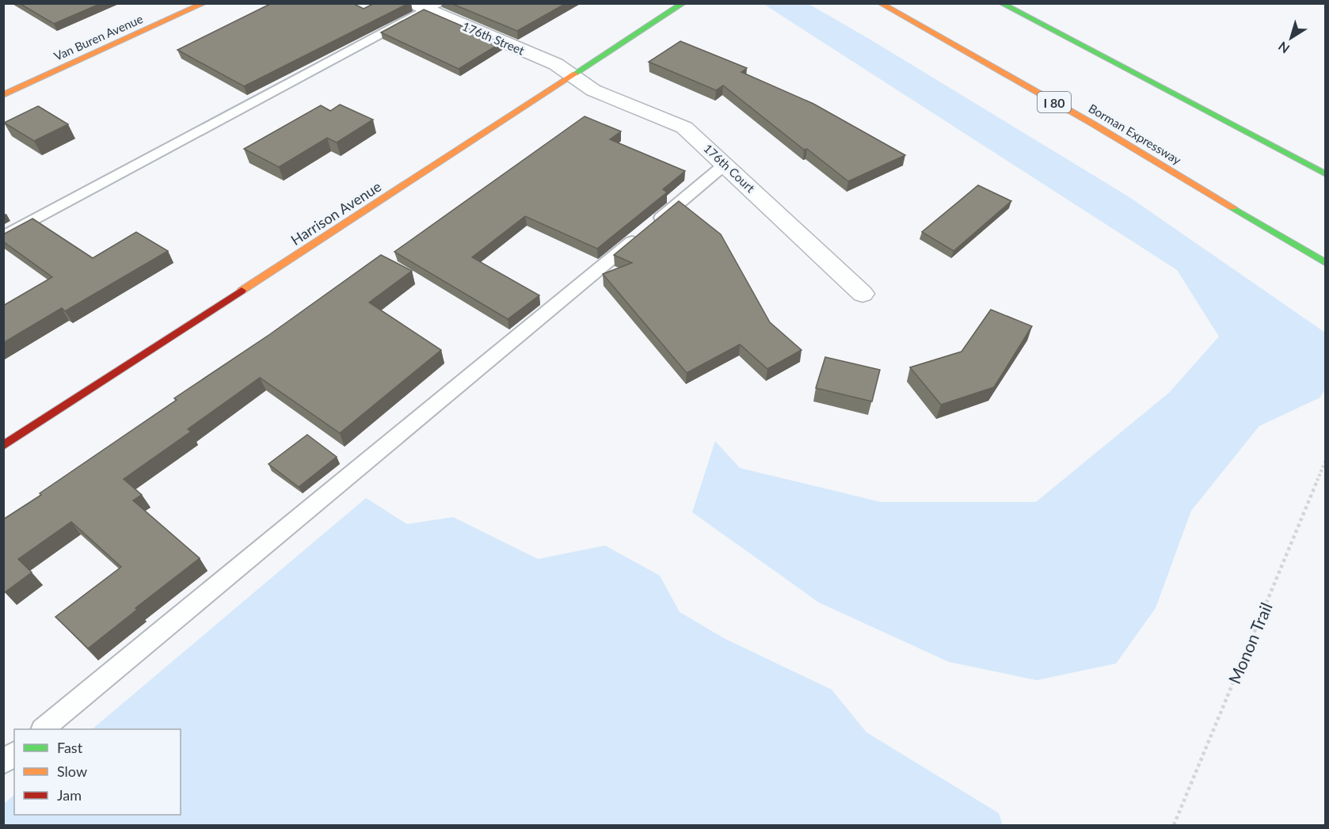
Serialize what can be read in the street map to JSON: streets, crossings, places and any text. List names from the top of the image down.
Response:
{
  "streets": {
    "main road": [
      "Van Buren Avenue",
      "I 80",
      "Borman Expressway",
      "Harrison Avenue"
    ],
    "street": ["176th Street", "176th Court"],
    "path": ["Monon Trail"]
  },
  "crossings": [
    ["176th Street", "176th Court"],
    ["176th Street", "Harrison Avenue"],
    ["176th Court", "Harrison Avenue"]
  ],
  "legend": ["Fast", "Slow", "Jam"],
  "north": "bottom left"
}
